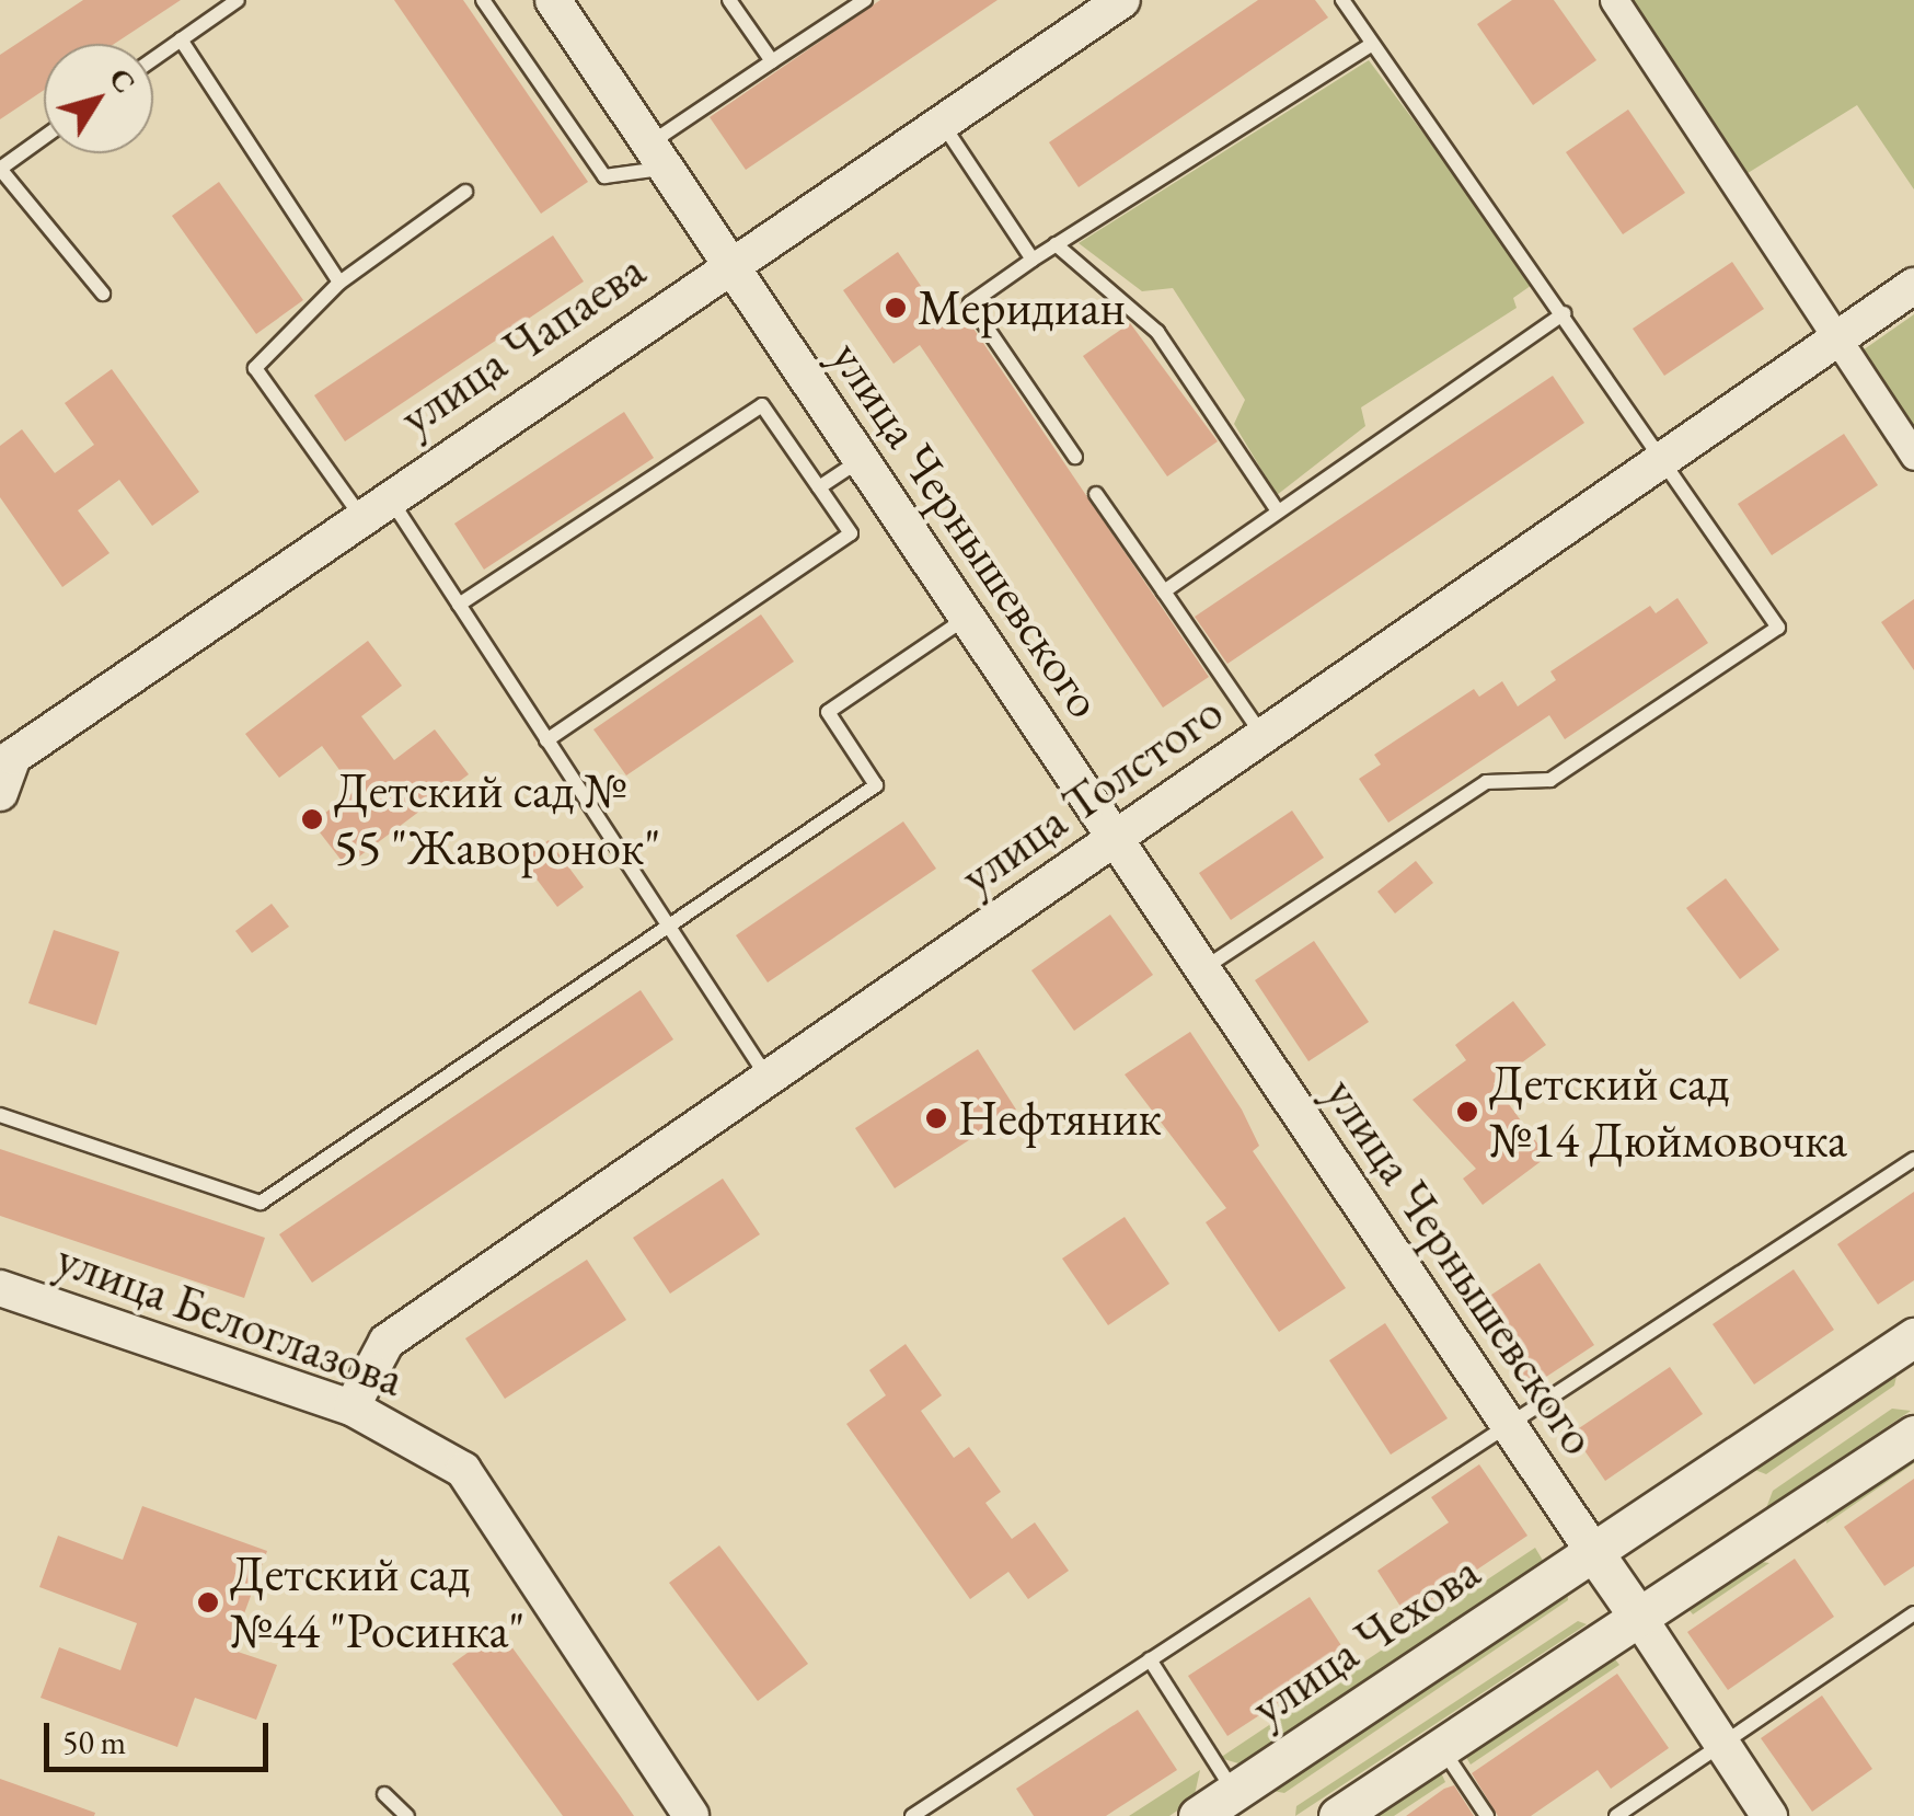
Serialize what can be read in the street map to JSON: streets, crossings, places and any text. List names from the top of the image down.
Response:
{
  "streets": {
    "main road": ["улица Чехова"],
    "street": [
      "улица Чапаева",
      "улица Чернышевского",
      "улица Толстого",
      "улица Белоглазова"
    ]
  },
  "crossings": [
    ["улица Чапаева", "улица Чернышевского"],
    ["улица Чернышевского", "улица Толстого"],
    ["улица Чернышевского", "улица Чехова"],
    ["улица Толстого", "улица Белоглазова"]
  ],
  "places": [
    "Меридиан",
    "Детский сад № 55 \"Жаворонок\"",
    "Детский сад №14 Дюймовочка",
    "Нефтяник",
    "Детский сад №44 \"Росинка\""
  ],
  "scale_bar": "50 m",
  "north": "top right"
}
